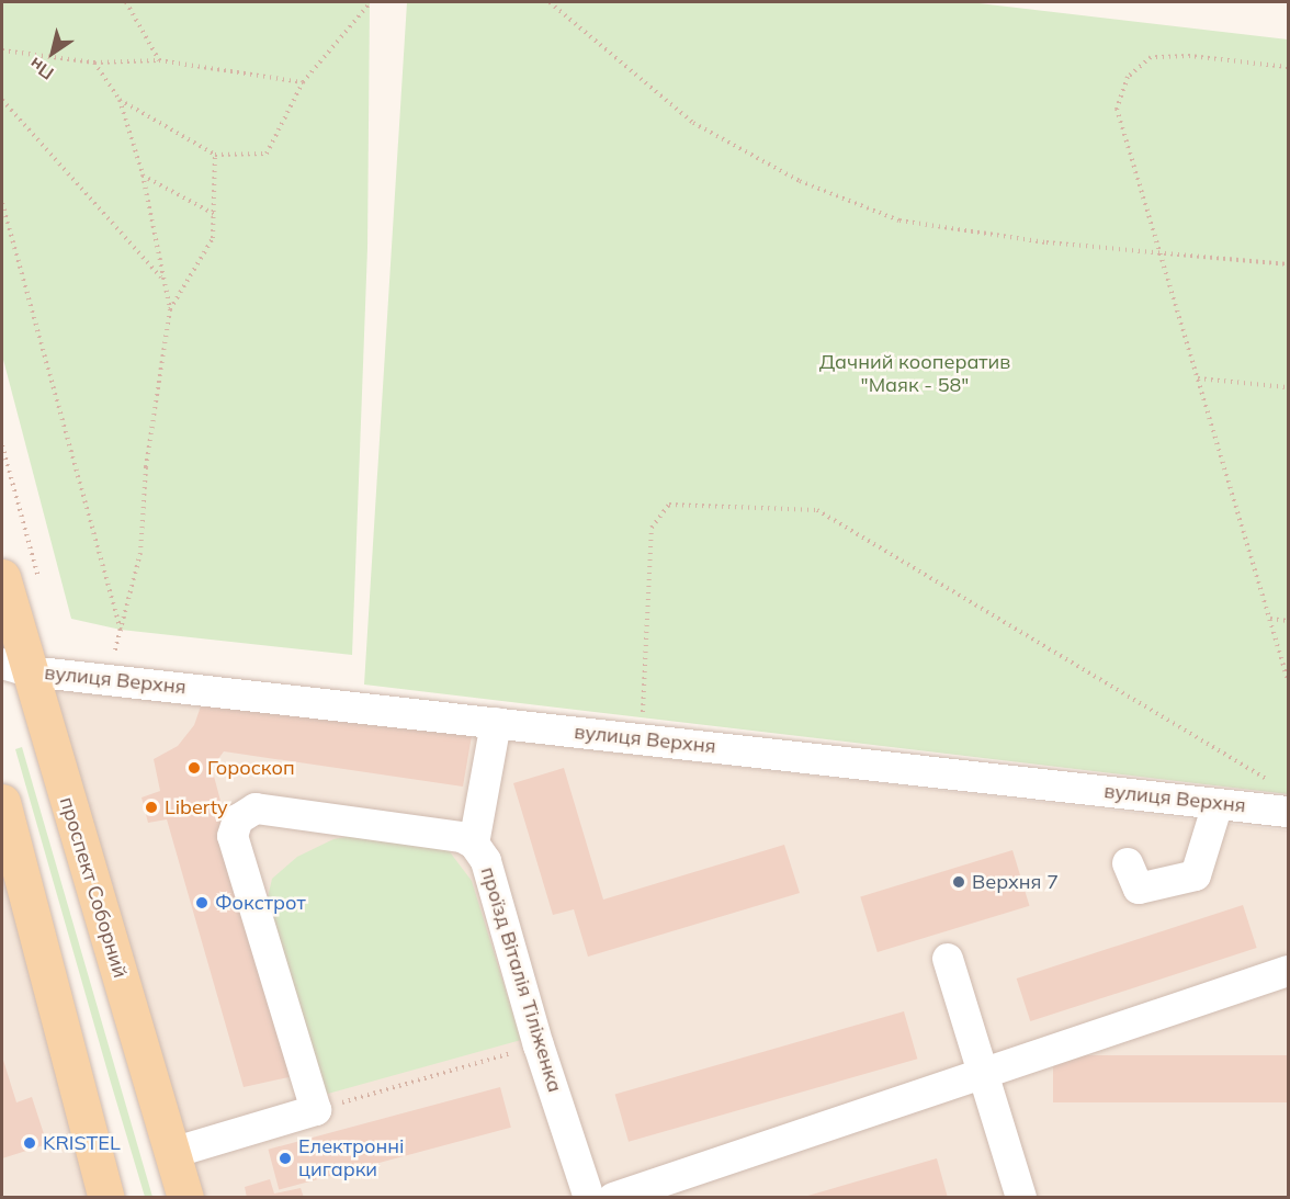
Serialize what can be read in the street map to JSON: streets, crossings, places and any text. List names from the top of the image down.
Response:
{
  "streets": {
    "main road": ["проспект Соборний"],
    "street": ["вулиця Верхня", "проїзд Віталія Тіліженка"]
  },
  "crossings": [
    ["вулиця Верхня", "проспект Соборний"],
    ["вулиця Верхня", "проїзд Віталія Тіліженка"]
  ],
  "parks": ["Дачний кооператив \"Маяк - 58\""],
  "places": [
    "Гороскоп",
    "Liberty",
    "Верхня 7",
    "Фокстрот",
    "KRISTEL",
    "Електронні цигарки"
  ],
  "north": "bottom left"
}
